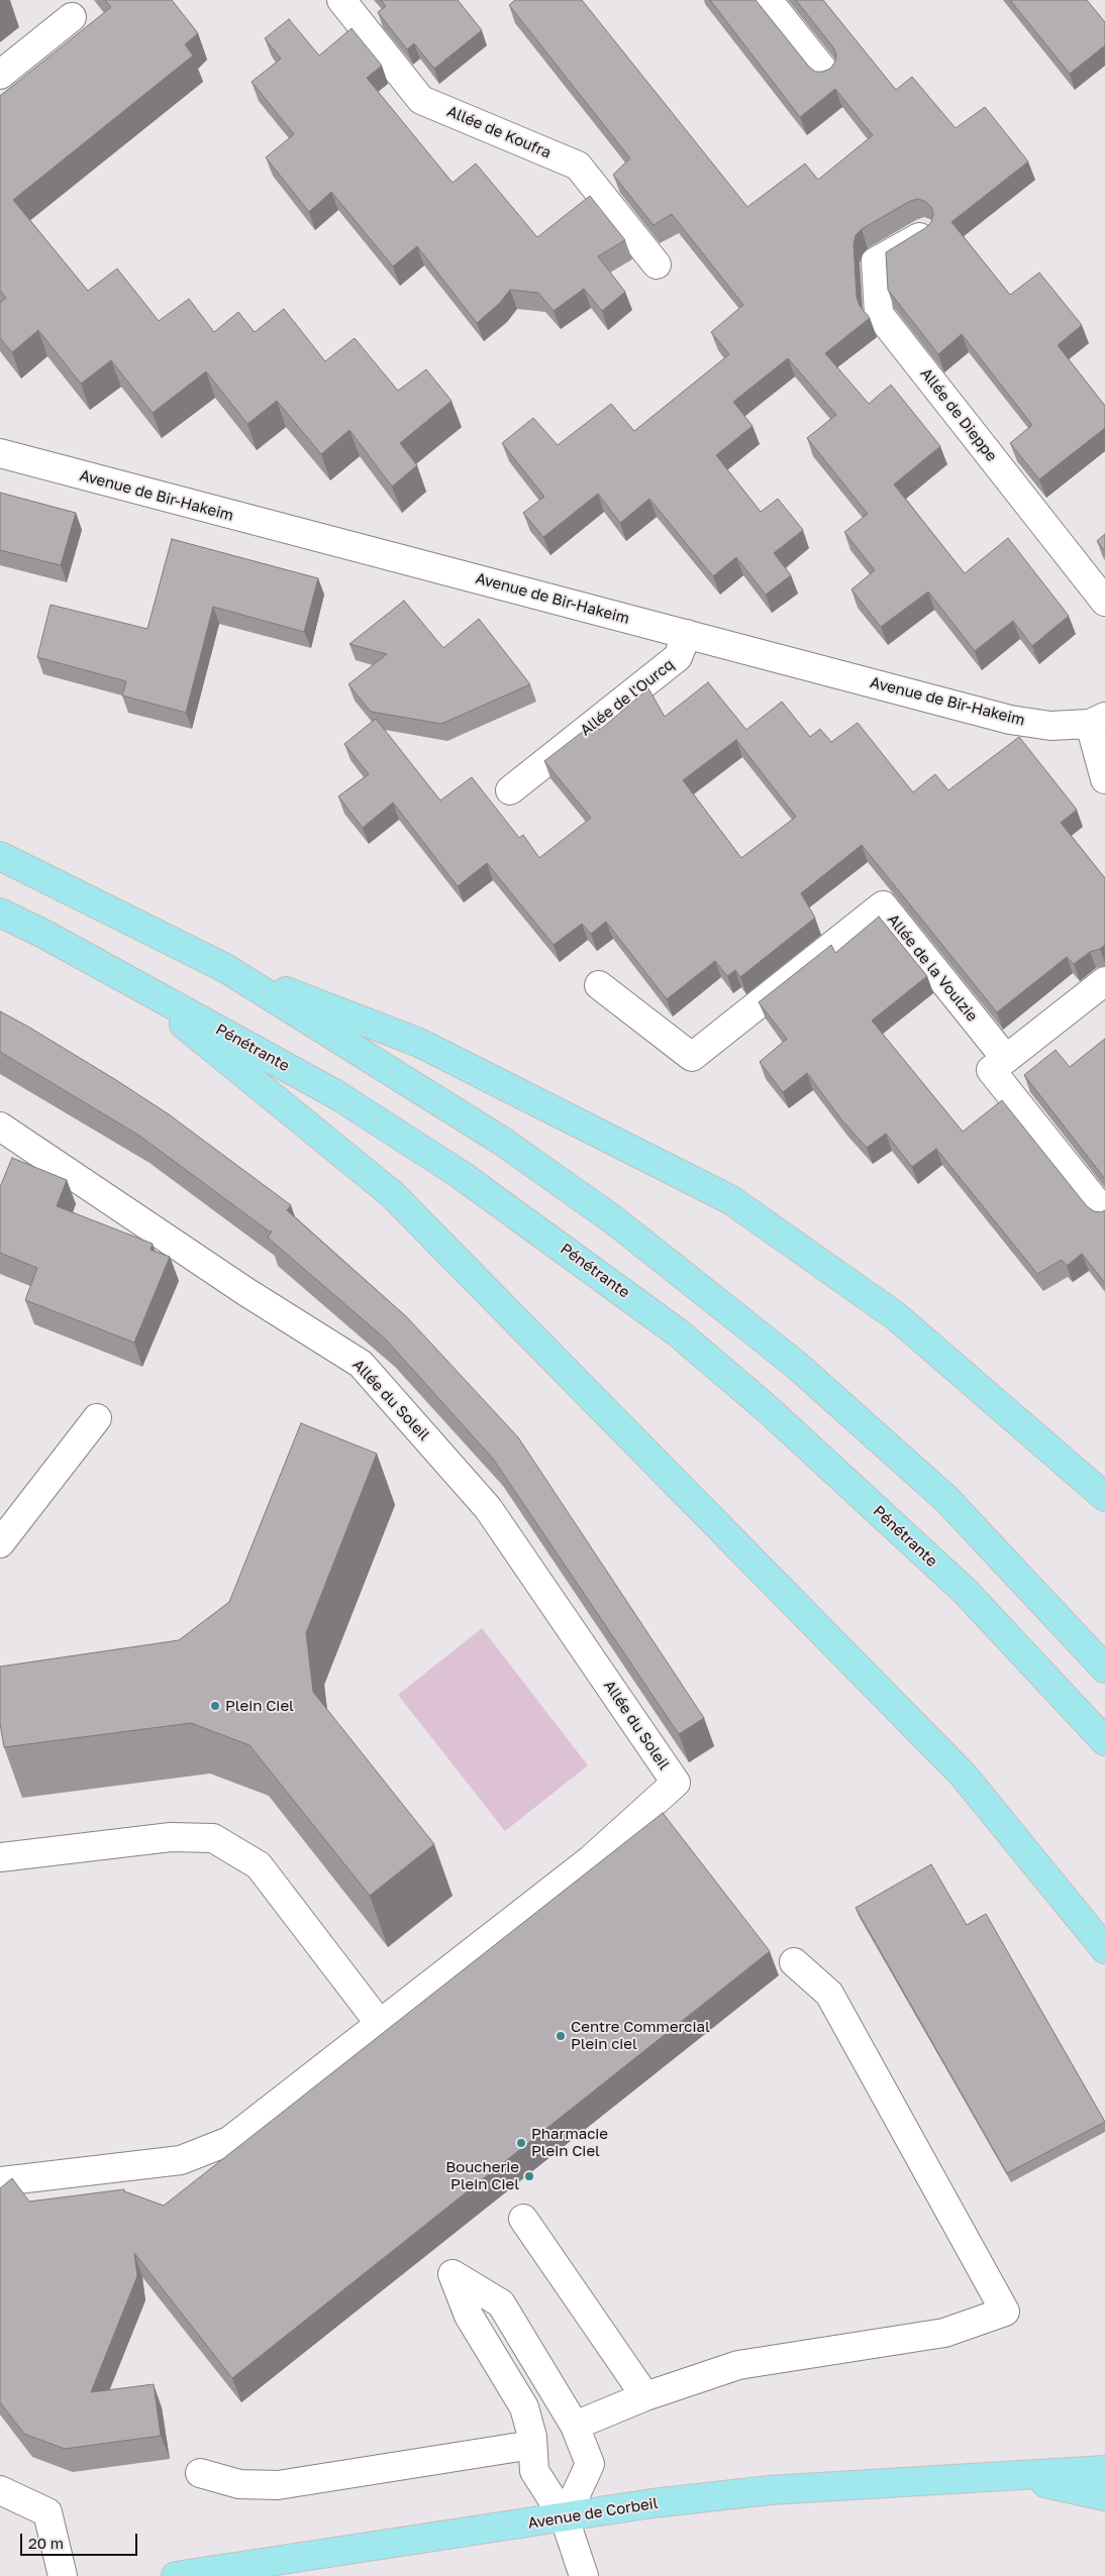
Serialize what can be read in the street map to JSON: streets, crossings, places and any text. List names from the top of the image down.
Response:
{
  "streets": {
    "main road": ["Pénétrante", "Avenue de Corbeil"],
    "street": [
      "Allée de Koufra",
      "Allée de Dieppe",
      "Avenue de Bir-Hakeim",
      "Allée de l'Ourcq",
      "Allée de la Voulzie",
      "Allée du Soleil"
    ]
  },
  "crossings": [
    ["Avenue de Bir-Hakeim", "Allée de l'Ourcq"]
  ],
  "places": [
    "Plein Ciel",
    "Centre Commercial Plein ciel",
    "Pharmacie Plein Ciel",
    "Boucherie Plein Ciel"
  ],
  "scale_bar": "20 m"
}
